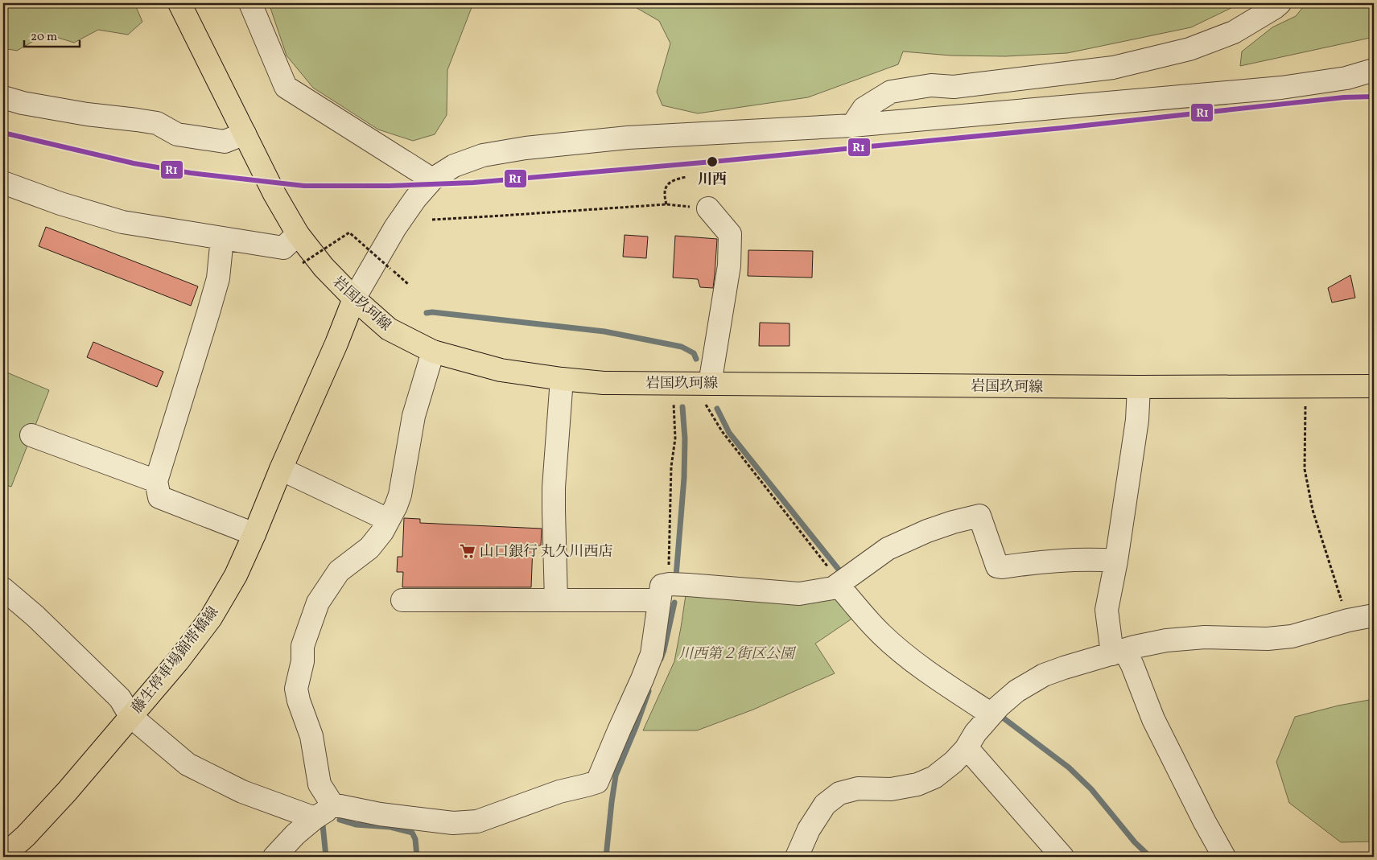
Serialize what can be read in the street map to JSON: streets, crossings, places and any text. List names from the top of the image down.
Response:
{
  "streets": {
    "main road": ["岩国玖珂線", "藤生停車場錦帯橋線"]
  },
  "crossings": [
    ["岩国玖珂線", "藤生停車場錦帯橋線"]
  ],
  "parks": ["川西第２街区公園"],
  "places": {
    "other": ["川西"],
    "supermarket": ["山口銀行 丸久川西店"]
  },
  "lines": ["transit line R1"],
  "scale_bar": "20 m"
}
